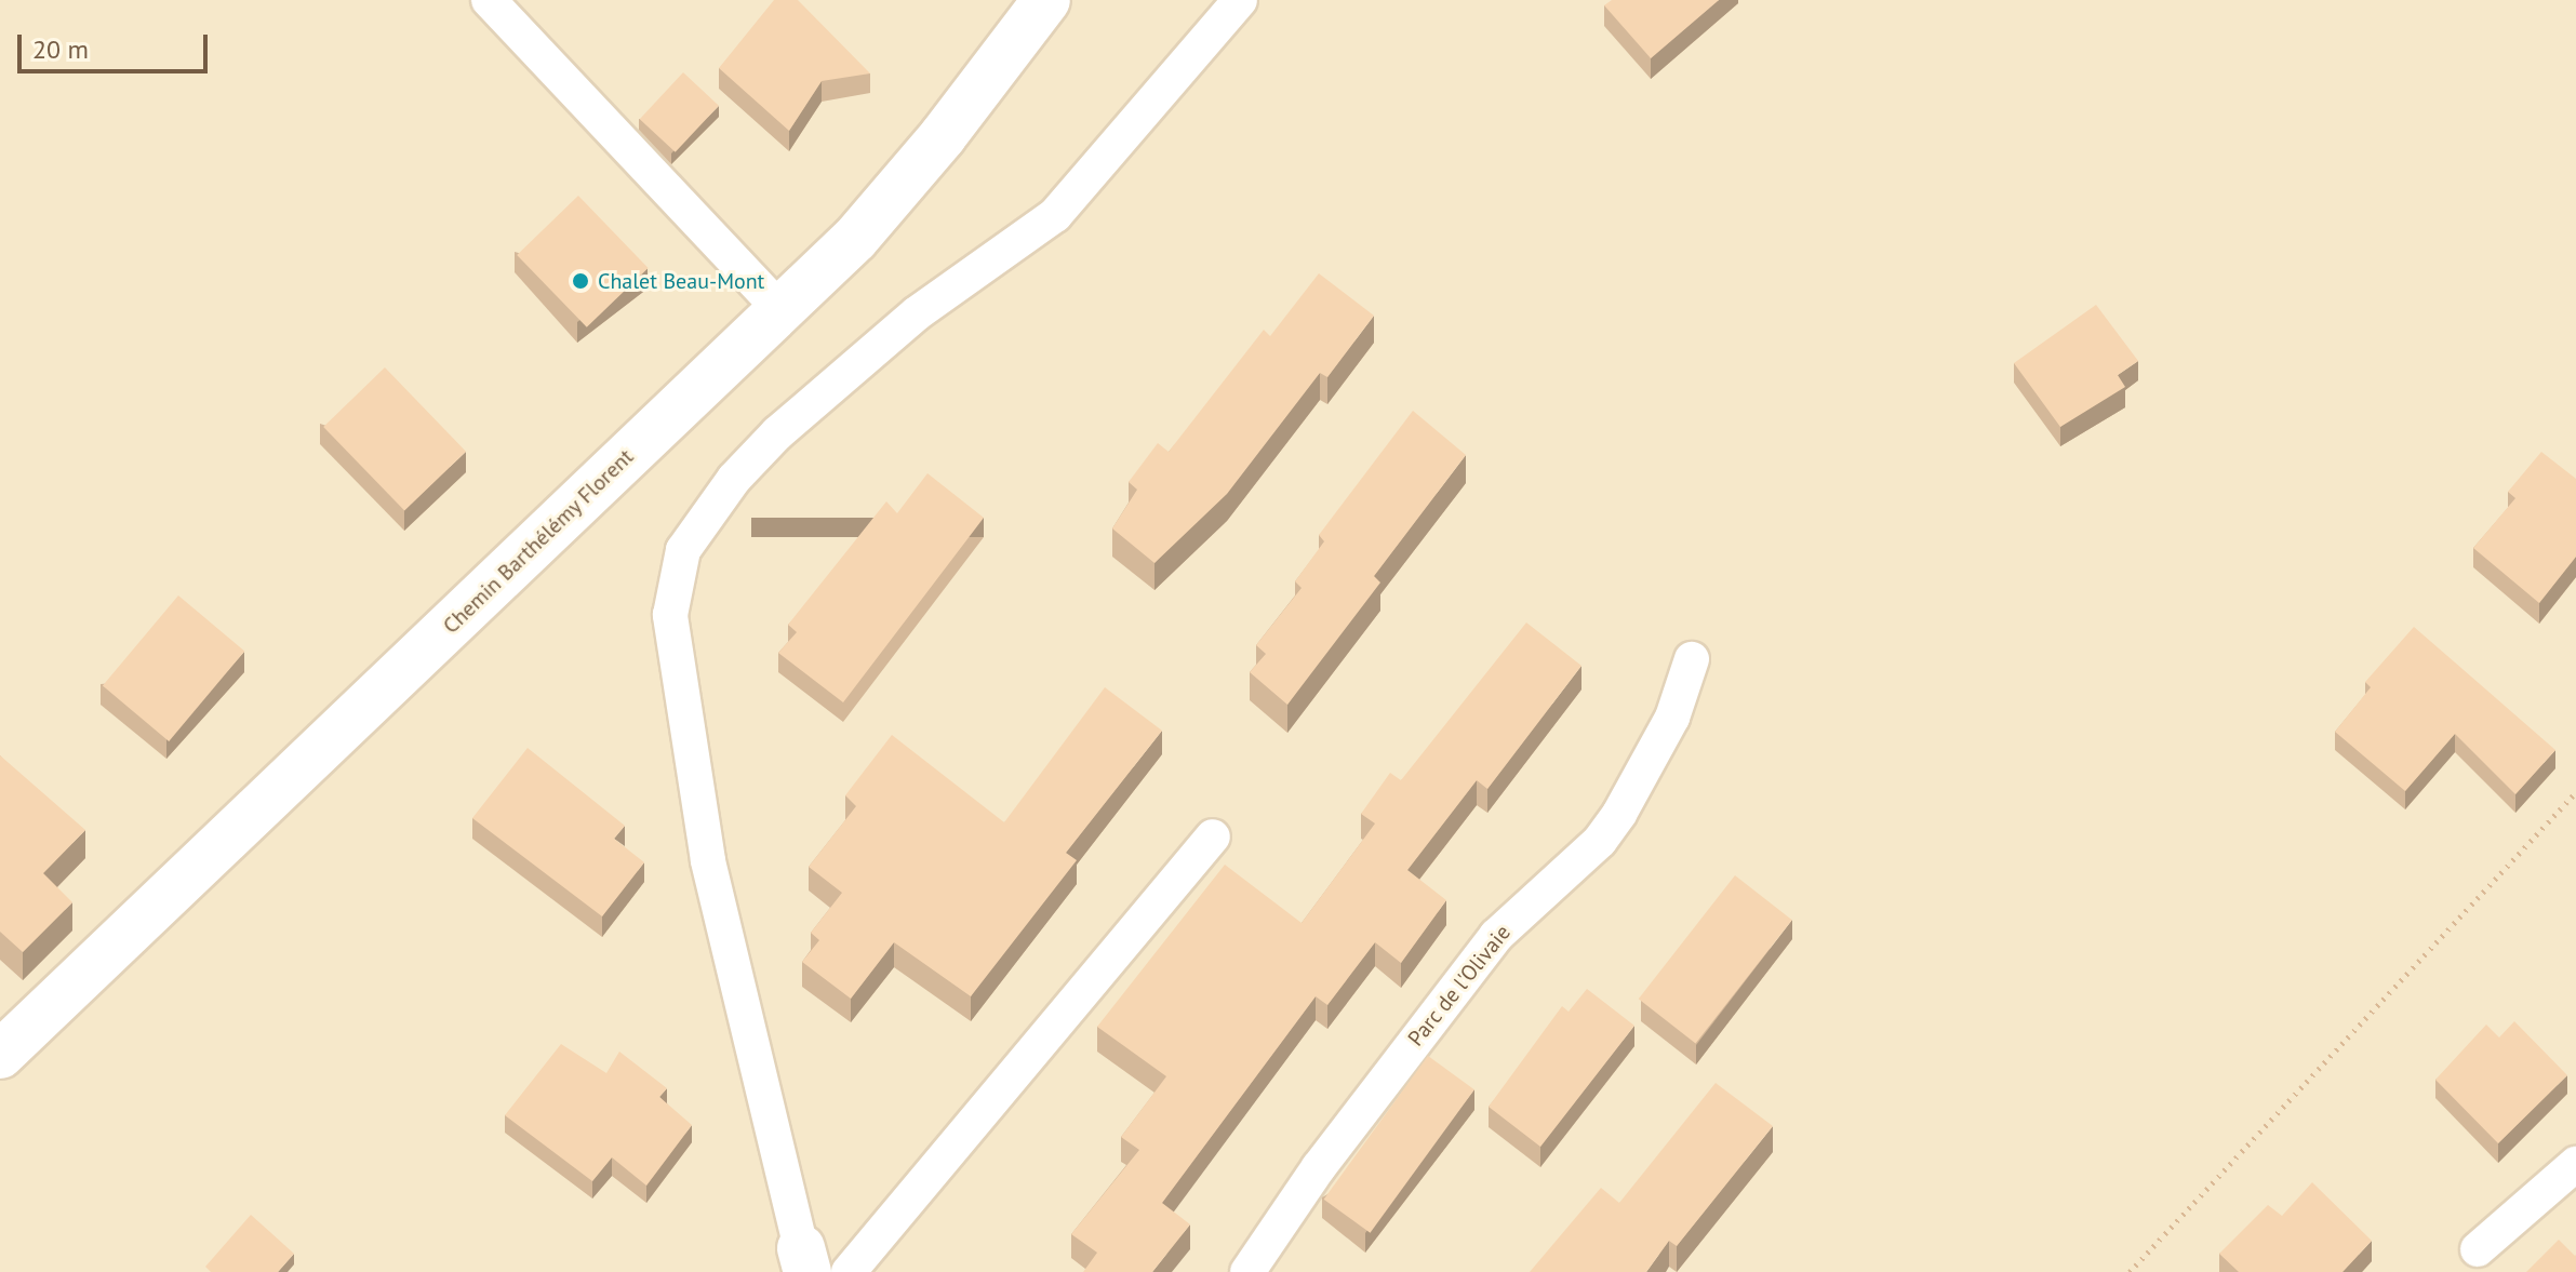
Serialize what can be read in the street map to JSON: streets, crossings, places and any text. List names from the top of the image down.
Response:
{
  "streets": {
    "street": ["Chemin Barthélémy Florent"],
    "lane": ["Parc de l'Olivaie"]
  },
  "places": ["Chalet Beau-Mont"],
  "scale_bar": "20 m"
}
